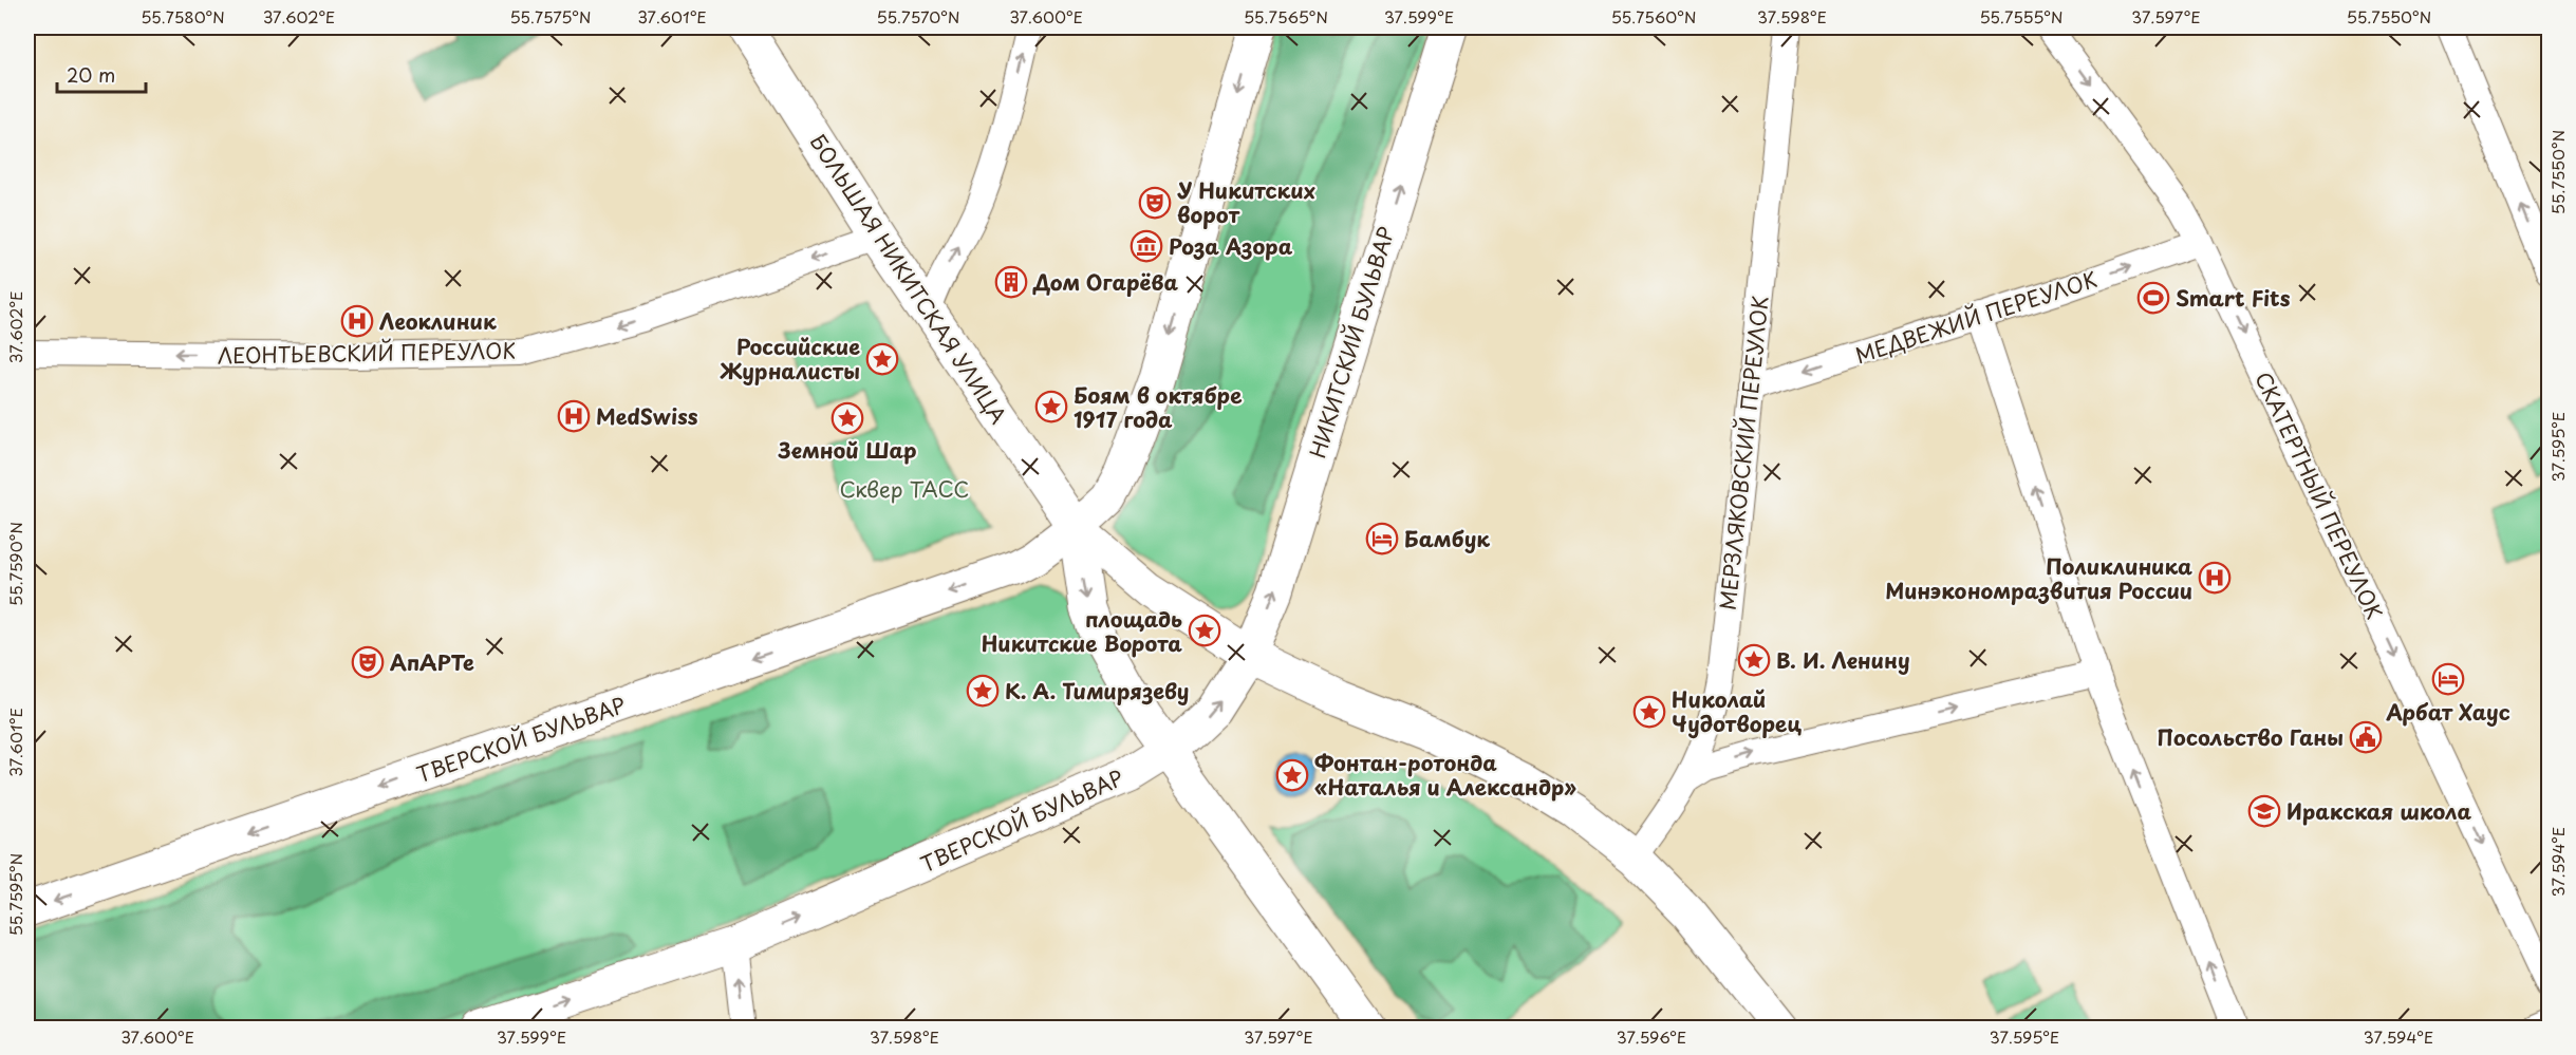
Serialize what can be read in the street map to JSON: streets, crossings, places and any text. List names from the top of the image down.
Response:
{
  "streets": {
    "main road": ["БОЛЬШАЯ НИКИТСКАЯ УЛИЦА", "НИКИТСКИЙ БУЛЬВАР", "ТВЕРСКОЙ БУЛЬВАР"],
    "street": [
      "МЕДВЕЖИЙ ПЕРЕУЛОК",
      "ЛЕОНТЬЕВСКИЙ ПЕРЕУЛОК",
      "МЕРЗЛЯКОВСКИЙ ПЕРЕУЛОК",
      "СКАТЕРТНЫЙ ПЕРЕУЛОК"
    ]
  },
  "crossings": [
    ["БОЛЬШАЯ НИКИТСКАЯ УЛИЦА", "ЛЕОНТЬЕВСКИЙ ПЕРЕУЛОК"],
    ["БОЛЬШАЯ НИКИТСКАЯ УЛИЦА", "ТВЕРСКОЙ БУЛЬВАР"],
    ["МЕДВЕЖИЙ ПЕРЕУЛОК", "МЕРЗЛЯКОВСКИЙ ПЕРЕУЛОК"],
    ["МЕДВЕЖИЙ ПЕРЕУЛОК", "СКАТЕРТНЫЙ ПЕРЕУЛОК"]
  ],
  "one_way": ["ЛЕОНТЬЕВСКИЙ ПЕРЕУЛОК", "СКАТЕРТНЫЙ ПЕРЕУЛОК"],
  "parks": ["Сквер ТАСС"],
  "places": {
    "theatre": ["У Никитских ворот", "АпАРТе"],
    "museum": ["Роза Азора"],
    "building": ["Дом Огарёва"],
    "sports": ["Smart Fits"],
    "hospital": ["Леоклиник", "MedSwiss", "Поликлиника Минэкономразвития России"],
    "place": [
      "Российские Журналисты",
      "Боям в октябре 1917 года",
      "Земной Шар",
      "площадь Никитские Ворота",
      "В. И. Ленину",
      "К. А. Тимирязеву",
      "Николай Чудотворец",
      "Фонтан-ротонда «Наталья и Александр»"
    ],
    "hotel": ["Бамбук", "Арбат Хаус"],
    "public building": ["Посольство Ганы"],
    "school or university": ["Иракская школа"]
  },
  "scale_bar": "20 m",
  "coordinates": [
    "55.7580°N",
    "37.602°E",
    "55.7575°N",
    "37.601°E",
    "55.7570°N",
    "37.600°E",
    "55.7565°N",
    "37.599°E",
    "55.7560°N",
    "37.598°E",
    "55.7555°N",
    "37.597°E",
    "55.7550°N",
    "37.595°E",
    "55.7590°N",
    "37.594°E",
    "55.7595°N",
    "37.596°E"
  ]
}
